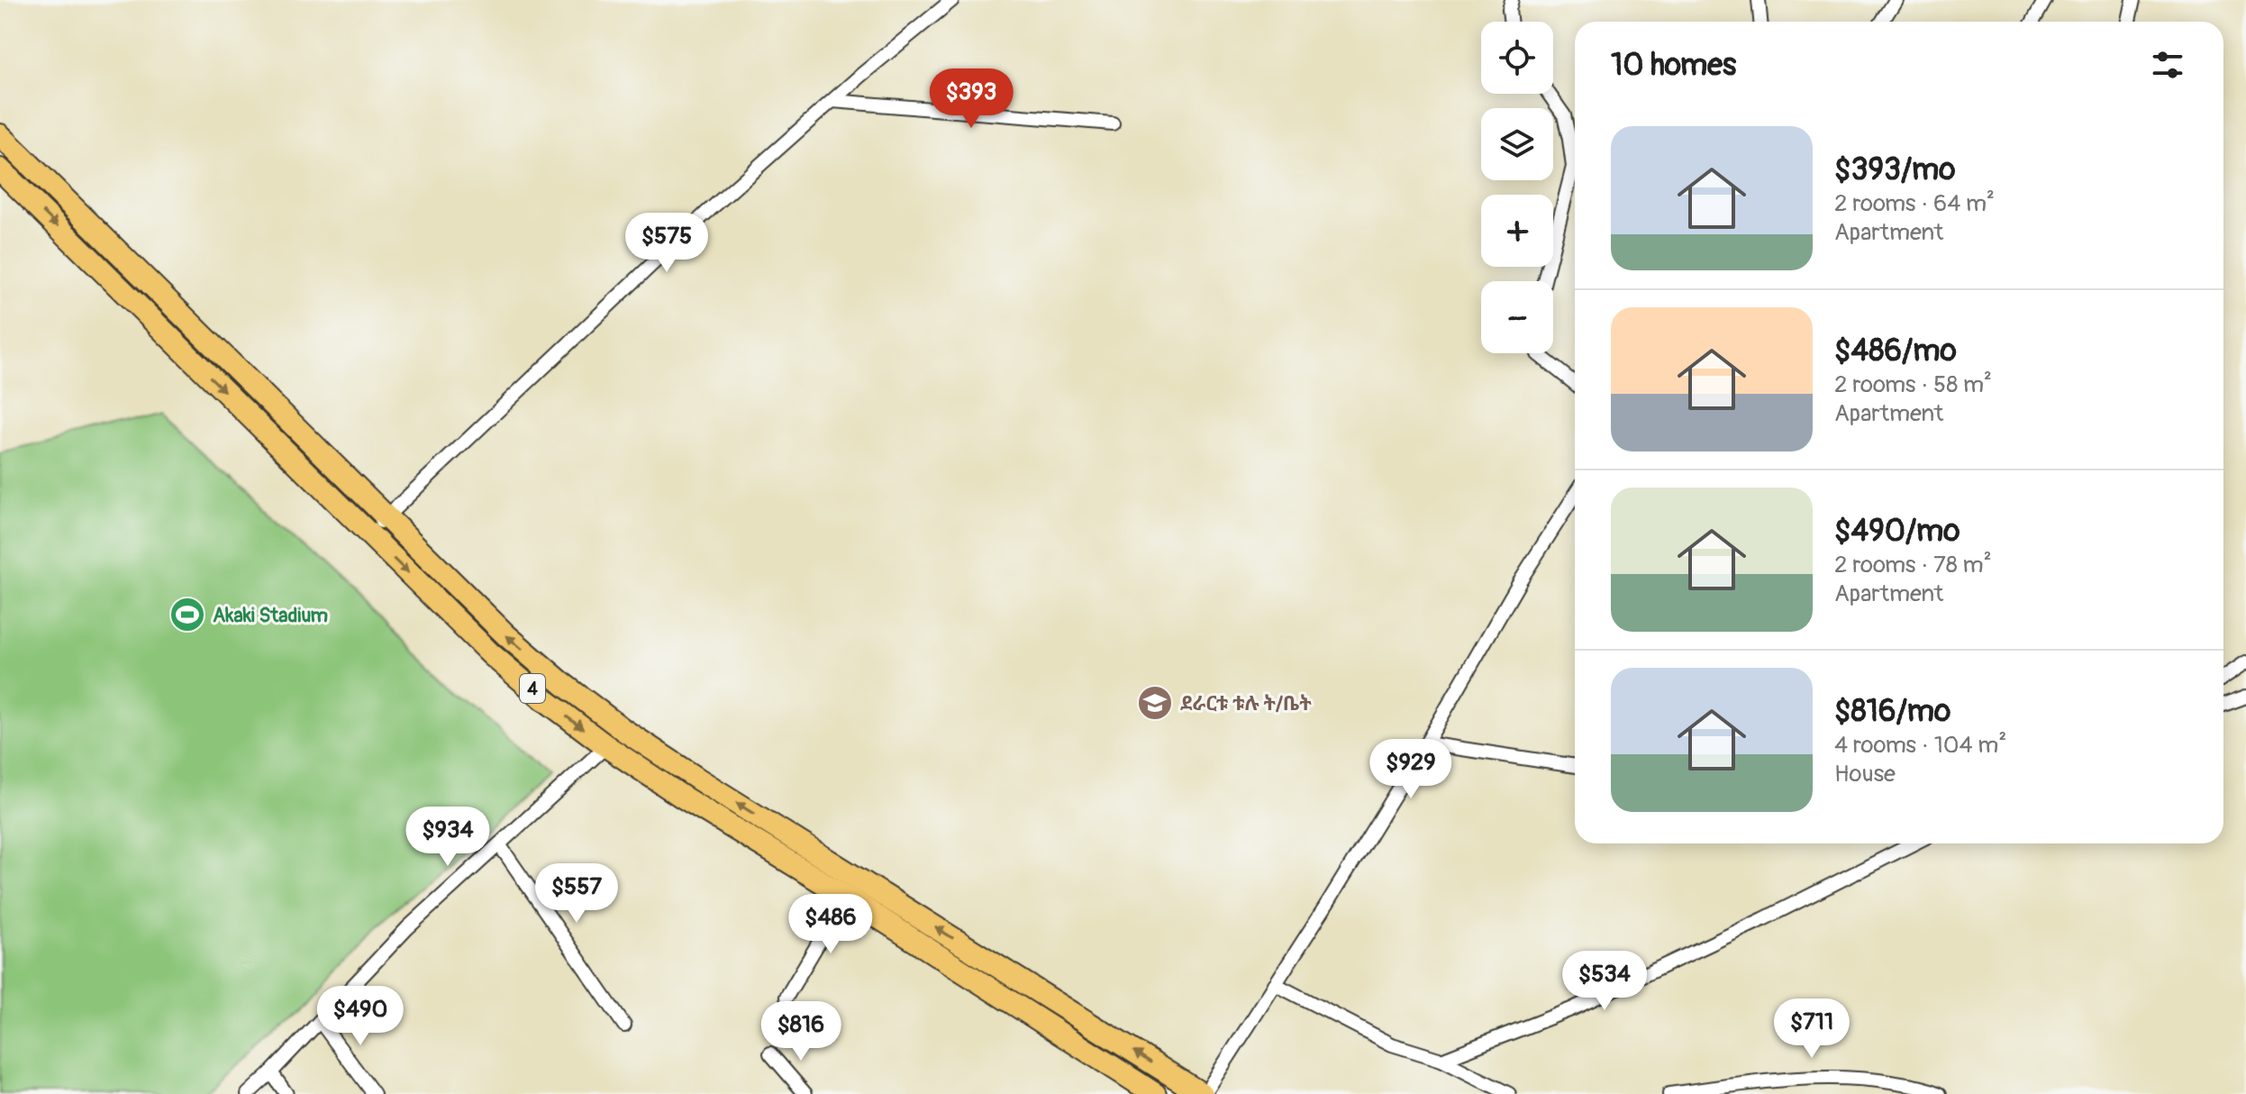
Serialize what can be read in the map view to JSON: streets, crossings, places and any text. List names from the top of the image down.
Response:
{
  "streets": {
    "main road": ["4"]
  },
  "places": {
    "sports": ["Akaki Stadium"],
    "school or university": ["ደራርቱ ቱሉ ት/ቤት"]
  },
  "page": {
    "map_buttons": ["+", "−"],
    "heading": "10 homes",
    "price": [
      "$393",
      "$575",
      "$929",
      "$934",
      "$557",
      "$486",
      "$534",
      "$490",
      "$711",
      "$816"
    ],
    "list": [
      {
        "name": "$393/mo",
        "note": "2 rooms · 64 m² · Apartment"
      },
      {
        "name": "$486/mo",
        "note": "2 rooms · 58 m² · Apartment"
      },
      {
        "name": "$490/mo",
        "note": "2 rooms · 78 m² · Apartment"
      },
      {
        "name": "$816/mo",
        "note": "4 rooms · 104 m² · House"
      }
    ]
  }
}
